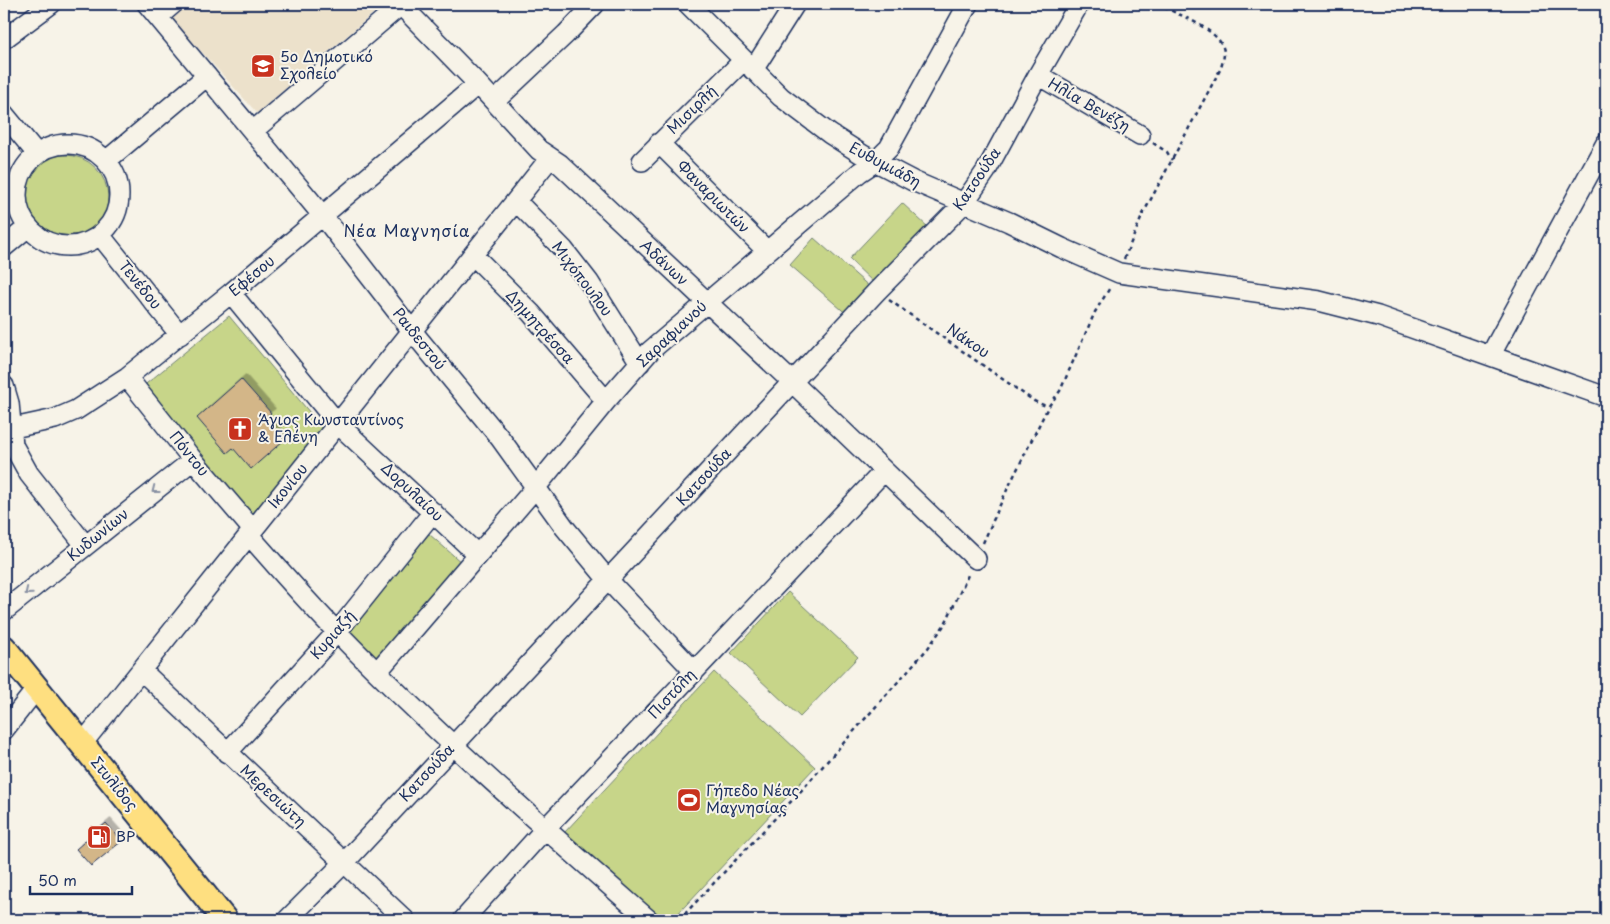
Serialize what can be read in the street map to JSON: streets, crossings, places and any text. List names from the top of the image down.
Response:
{
  "streets": {
    "main road": ["Στυλίδος"],
    "street": [
      "Ηλία Βενέζη",
      "Μισιρλή",
      "Ευθυμιάδη",
      "Κατσούδα",
      "Φαναριωτών",
      "Αδάνων",
      "Εφέσου",
      "Μιχόπουλου",
      "Τενέδου",
      "Δημητρέσσα",
      "Σαραφιανού",
      "Ραιδεστού",
      "Πόντου",
      "Ικονίου",
      "Δορυλαίου",
      "Κυδωνίων",
      "Κυριαζή",
      "Πιστόλη",
      "Μερεσιώτη"
    ],
    "path": ["Νάκου"]
  },
  "crossings": [
    ["Ηλία Βενέζη", "Κατσούδα"],
    ["Μισιρλή", "Ευθυμιάδη"],
    ["Μισιρλή", "Φαναριωτών"],
    ["Ευθυμιάδη", "Κατσούδα"],
    ["Ευθυμιάδη", "Σαραφιανού"],
    ["Κατσούδα", "Αδάνων"],
    ["Κατσούδα", "Ραιδεστού"],
    ["Κατσούδα", "Νάκου"],
    ["Κατσούδα", "Πόντου"],
    ["Κατσούδα", "Μερεσιώτη"],
    ["Φαναριωτών", "Σαραφιανού"],
    ["Αδάνων", "Εφέσου"],
    ["Αδάνων", "Σαραφιανού"],
    ["Αδάνων", "Ικονίου"],
    ["Αδάνων", "Πιστόλη"],
    ["Εφέσου", "Τενέδου"],
    ["Εφέσου", "Ραιδεστού"],
    ["Εφέσου", "Πόντου"],
    ["Εφέσου", "Δορυλαίου"],
    ["Μιχόπουλου", "Σαραφιανού"],
    ["Μιχόπουλου", "Ικονίου"],
    ["Δημητρέσσα", "Σαραφιανού"],
    ["Δημητρέσσα", "Ικονίου"],
    ["Σαραφιανού", "Ραιδεστού"],
    ["Σαραφιανού", "Πόντου"],
    ["Σαραφιανού", "Δορυλαίου"],
    ["Ραιδεστού", "Ικονίου"],
    ["Ραιδεστού", "Πιστόλη"],
    ["Πόντου", "Ικονίου"],
    ["Πόντου", "Κυδωνίων"],
    ["Πόντου", "Κυριαζή"],
    ["Πόντου", "Πιστόλη"],
    ["Ικονίου", "Δορυλαίου"],
    ["Ικονίου", "Στυλίδος"],
    ["Ικονίου", "Μερεσιώτη"],
    ["Δορυλαίου", "Κυριαζή"],
    ["Κυριαζή", "Μερεσιώτη"]
  ],
  "one_way": ["Κυδωνίων"],
  "districts": ["Νέα Μαγνησία"],
  "places": {
    "school or university": ["5ο Δημοτικό Σχολείο"],
    "church": ["Άγιος Κωνσταντίνος & Ελένη"],
    "sports": ["Γήπεδο Νέας Μαγνησίας"],
    "fuel station": ["BP"]
  },
  "scale_bar": "50 m"
}
